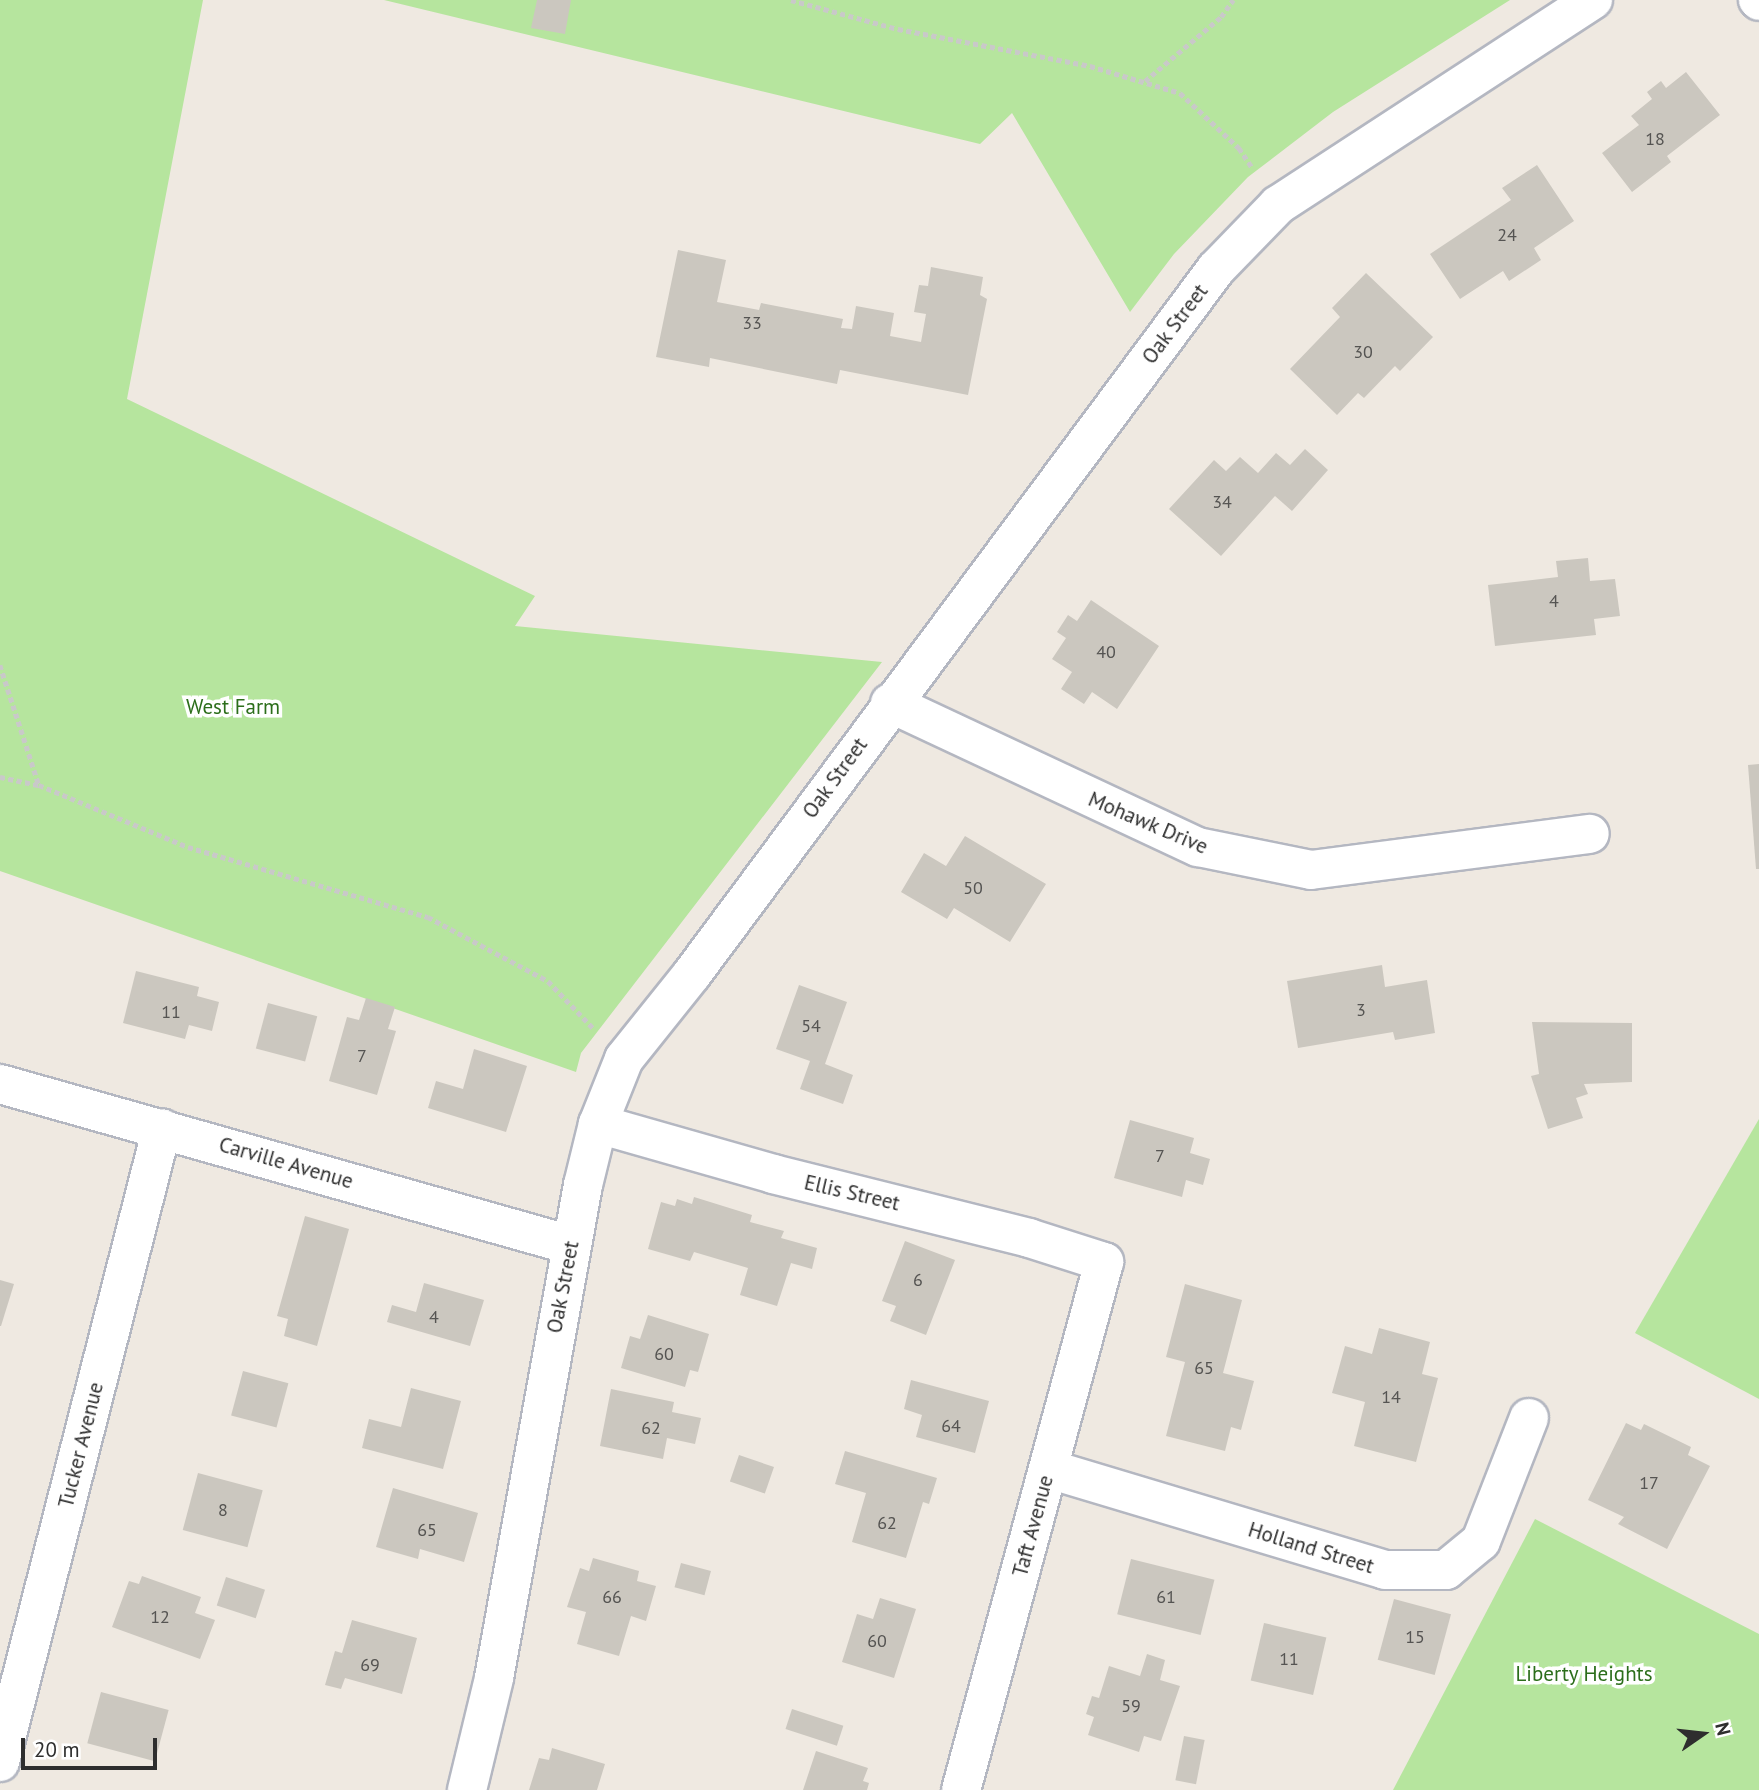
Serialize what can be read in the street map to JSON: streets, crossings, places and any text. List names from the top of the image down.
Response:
{
  "streets": {
    "street": [
      "Oak Street",
      "Mohawk Drive",
      "Carville Avenue",
      "Ellis Street",
      "Tucker Avenue",
      "Taft Avenue",
      "Holland Street"
    ]
  },
  "crossings": [
    ["Oak Street", "Mohawk Drive"],
    ["Oak Street", "Carville Avenue"],
    ["Oak Street", "Ellis Street"],
    ["Carville Avenue", "Tucker Avenue"],
    ["Ellis Street", "Taft Avenue"],
    ["Taft Avenue", "Holland Street"]
  ],
  "parks": ["West Farm", "Liberty Heights"],
  "house_numbers": [
    "18",
    "24",
    "33",
    "30",
    "34",
    "4",
    "40",
    "50",
    "3",
    "11",
    "54",
    "7",
    "7",
    "6",
    "4",
    "60",
    "65",
    "14",
    "64",
    "62",
    "17",
    "8",
    "62",
    "65",
    "66",
    "61",
    "12",
    "15",
    "60",
    "11",
    "69",
    "59"
  ],
  "scale_bar": "20 m",
  "north": "right"
}
